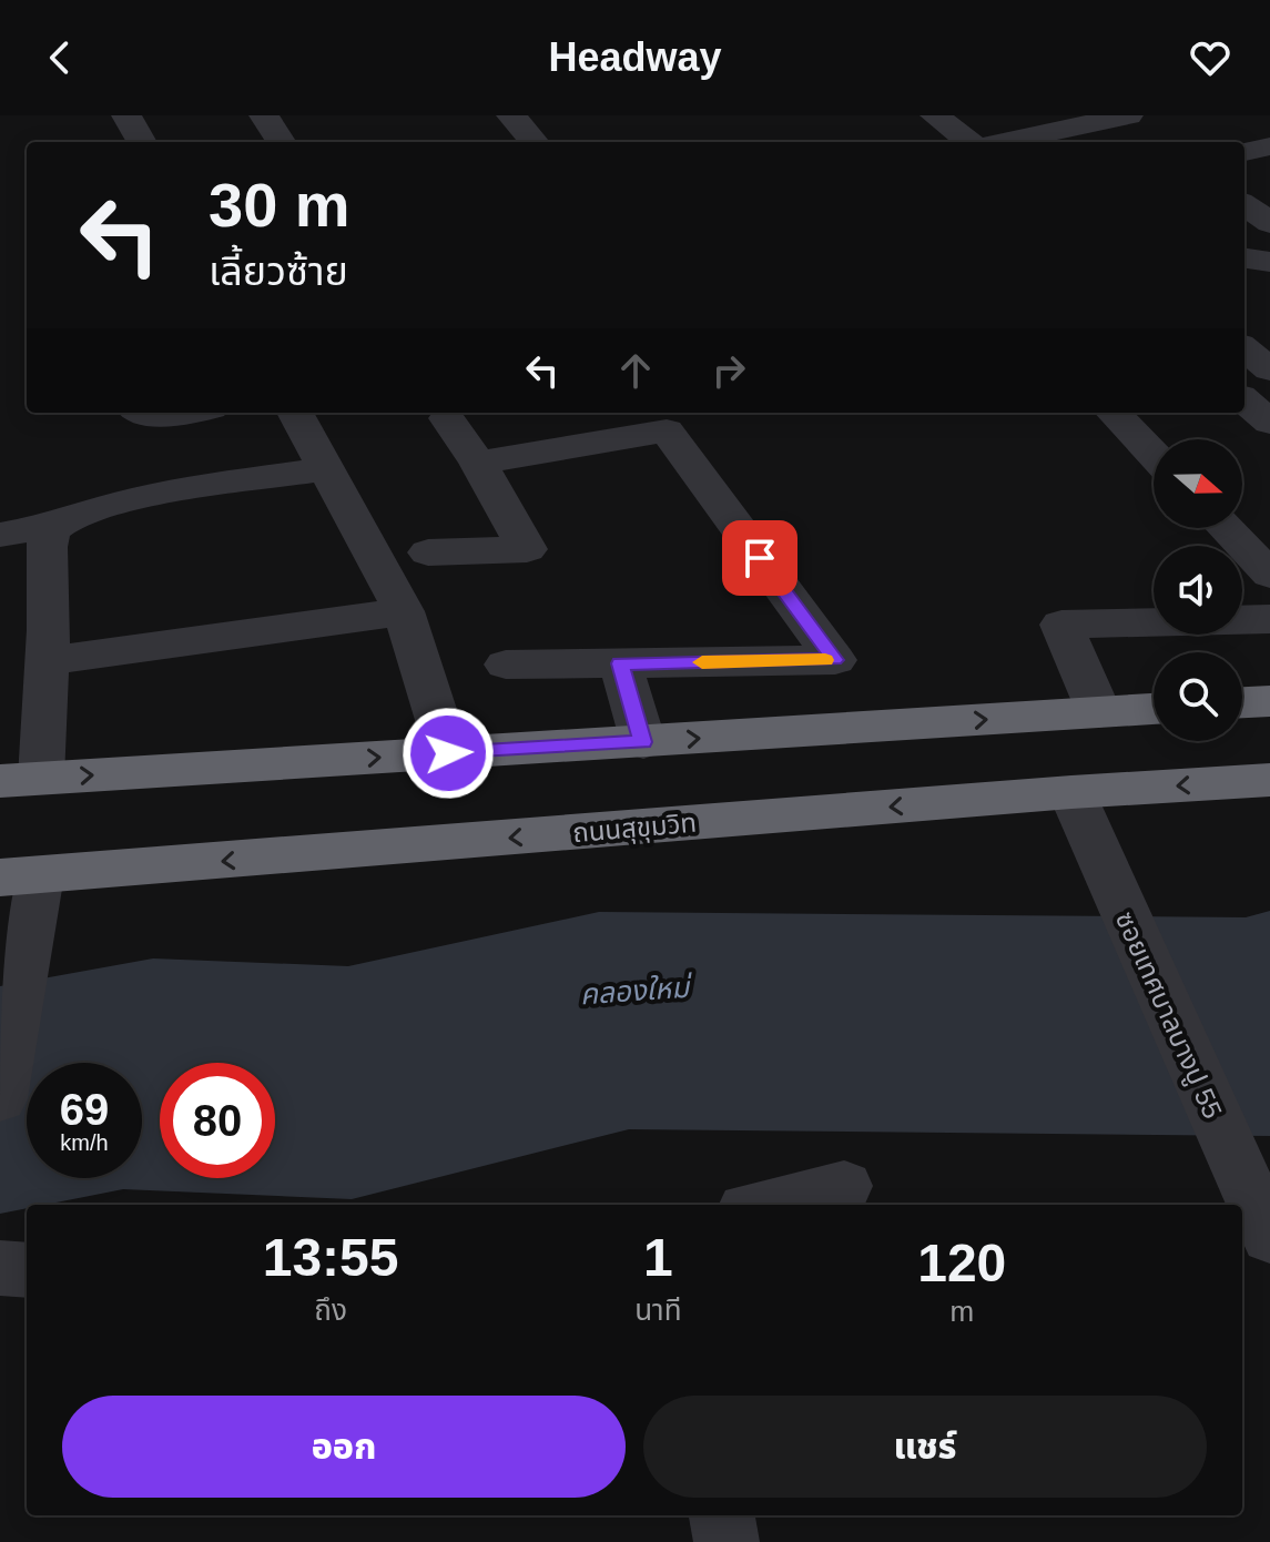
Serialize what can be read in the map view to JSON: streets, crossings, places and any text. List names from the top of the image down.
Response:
{
  "streets": {
    "highway": ["ถนนสุขุมวิท"],
    "street": ["ซอยเทศบาลบางปู 55"]
  },
  "crossings": [
    ["ถนนสุขุมวิท", "ซอยเทศบาลบางปู 55"]
  ],
  "water": ["คลองใหม่"],
  "north": "right",
  "page": {
    "header": "Headway",
    "turn": ["30 m", "เลี้ยวซ้าย"],
    "speed": "69 km/h",
    "limit": "80",
    "eta": [
      "13:55",
      "ถึง",
      "1",
      "นาที",
      "120",
      "m"
    ],
    "buttons": ["ออก", "แชร์"]
  }
}
